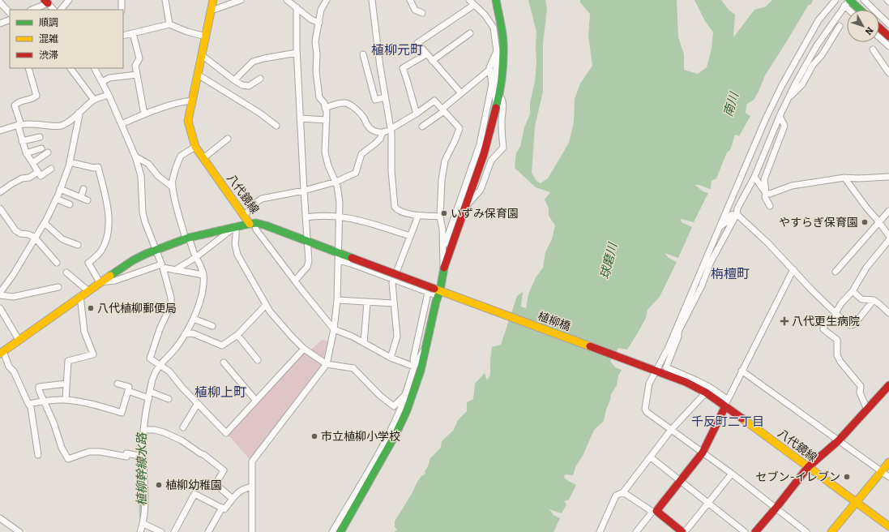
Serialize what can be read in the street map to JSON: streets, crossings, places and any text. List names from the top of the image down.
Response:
{
  "streets": {
    "street": ["八代鏡線", "植柳橋"]
  },
  "crossings": [
    ["八代鏡線", "植柳橋"]
  ],
  "districts": [
    "植柳元町",
    "栴檀町",
    "植柳上町",
    "千反町二丁目"
  ],
  "water": ["南川", "球磨川", "植柳幹線水路"],
  "places": {
    "other": [
      "いずみ保育園",
      "やすらぎ保育園",
      "八代植柳郵便局",
      "市立植柳小学校",
      "セブン-イレブン",
      "植柳幼稚園"
    ],
    "health": ["八代更生病院"]
  },
  "legend": ["順調", "混雑", "渋滞"],
  "north": "bottom right"
}
